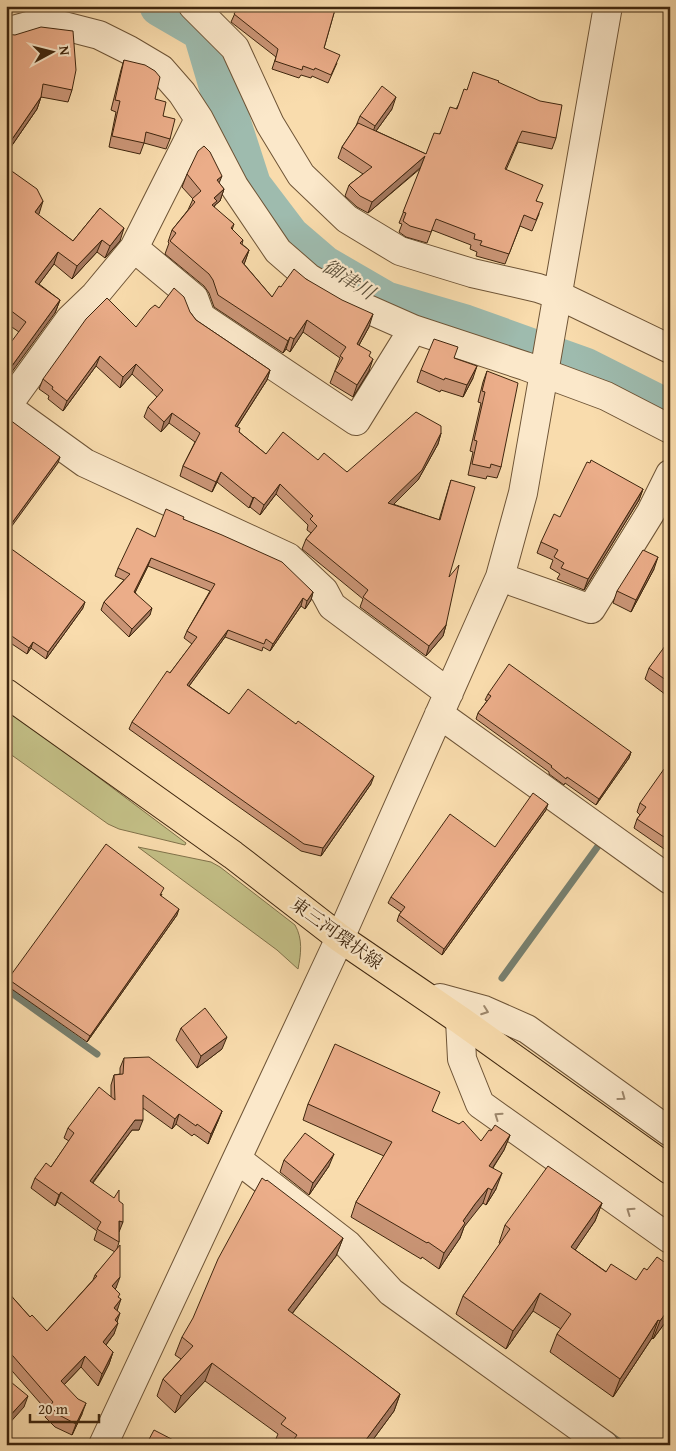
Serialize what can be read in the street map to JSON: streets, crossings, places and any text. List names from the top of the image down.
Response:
{
  "streets": {
    "main road": ["東三河環状線"]
  },
  "water": ["御津川"],
  "scale_bar": "20 m",
  "north": "right"
}
